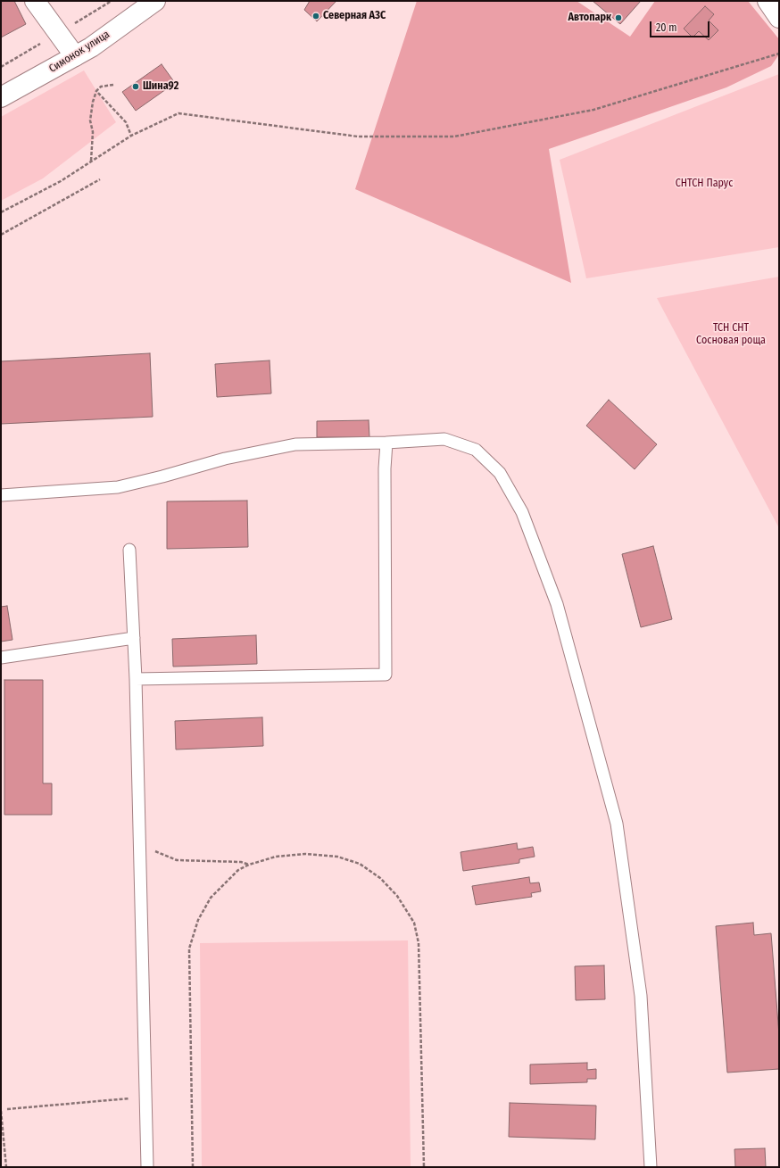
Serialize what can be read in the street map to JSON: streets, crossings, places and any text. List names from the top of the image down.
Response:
{
  "streets": {
    "street": ["Симонок улица"]
  },
  "parks": ["СНТСН Парус", "ТСН СНТ Сосновая роща"],
  "places": ["Северная АЗС", "Автопарк", "Шина92"],
  "scale_bar": "20 m"
}
